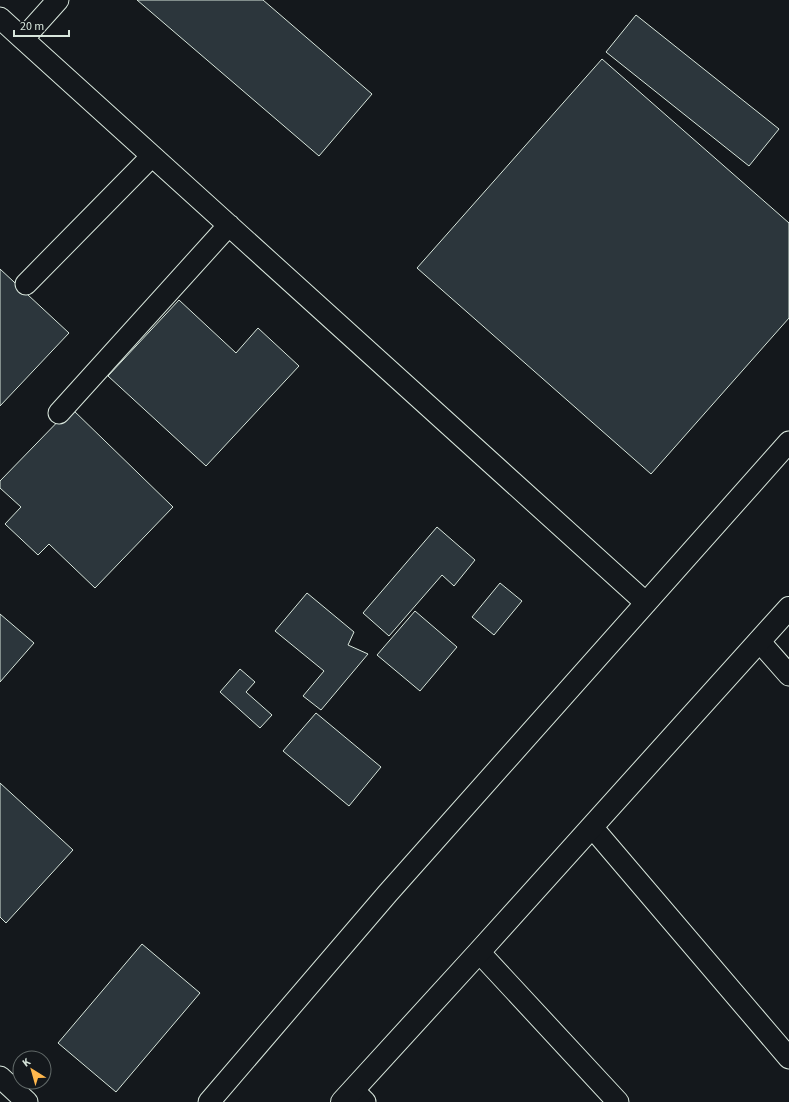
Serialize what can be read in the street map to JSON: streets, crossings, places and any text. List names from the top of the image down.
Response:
{
  "scale_bar": "20 m",
  "north": "top left"
}
